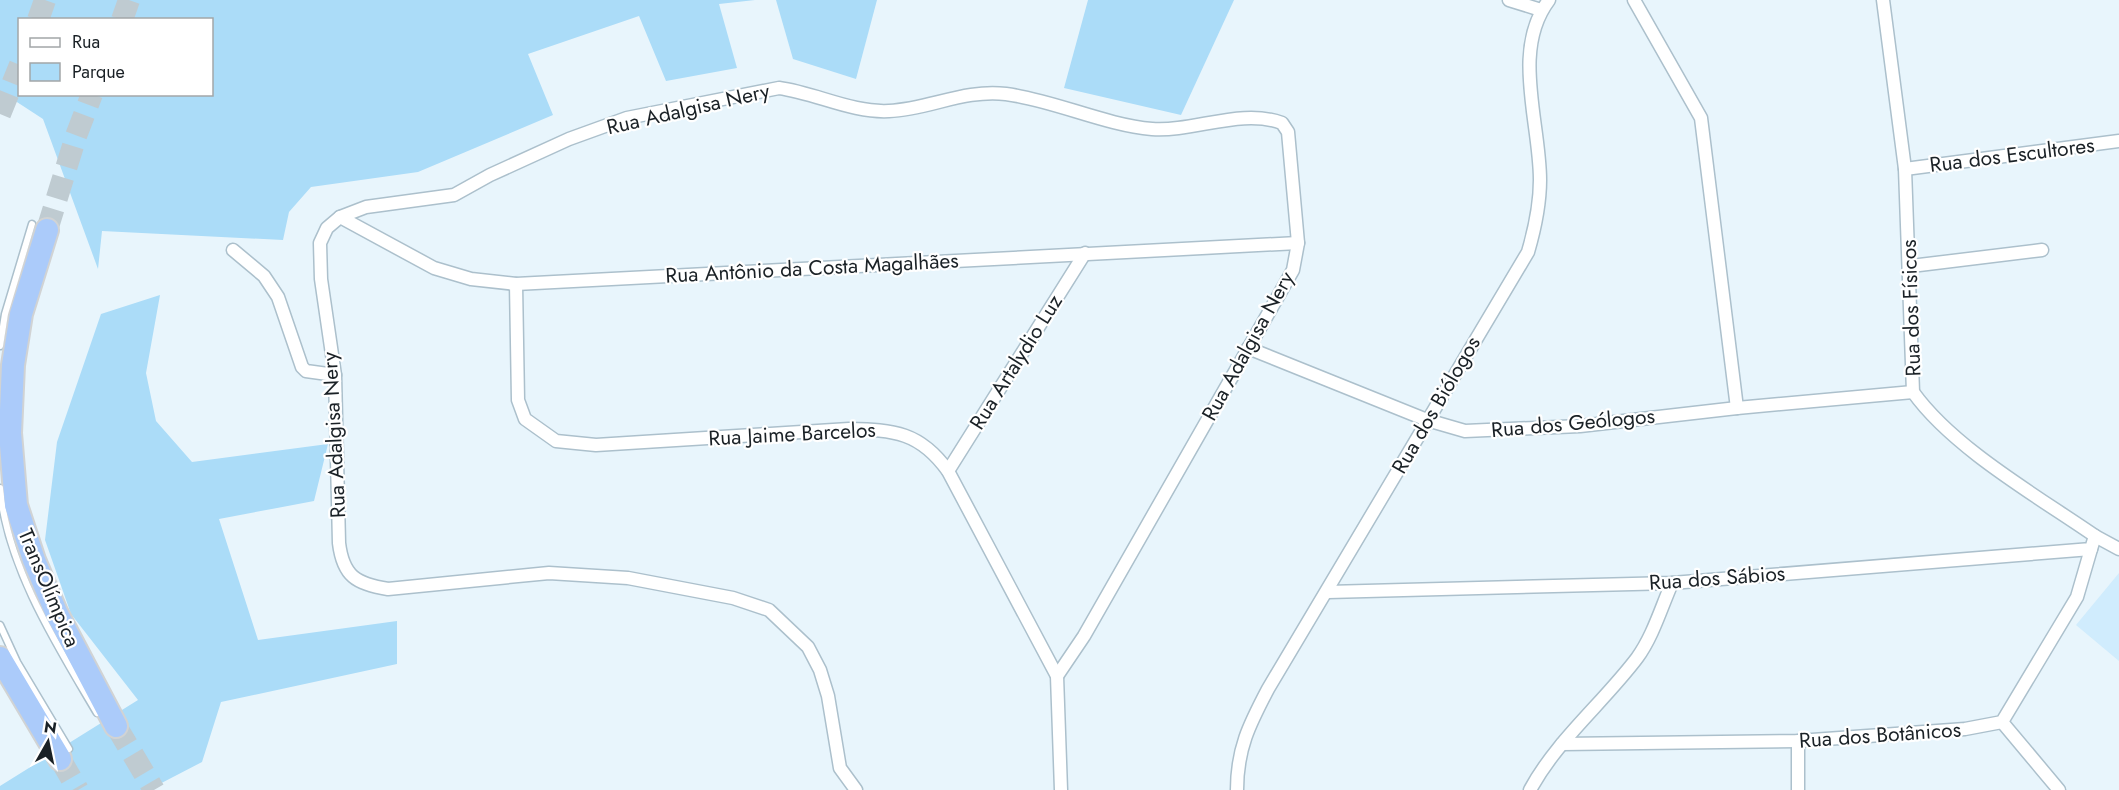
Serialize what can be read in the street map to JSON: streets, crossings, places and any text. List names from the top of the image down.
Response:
{
  "streets": {
    "highway": ["TransOlímpica"],
    "street": [
      "Rua Adalgisa Nery",
      "Rua dos Escultores",
      "Rua Antônio da Costa Magalhães",
      "Rua dos Físicos",
      "Rua Artalydio Luz",
      "Rua dos Biólogos",
      "Rua dos Geólogos",
      "Rua Jaime Barcelos",
      "Rua dos Sábios",
      "Rua dos Botânicos"
    ]
  },
  "crossings": [
    ["Rua Adalgisa Nery", "Rua Antônio da Costa Magalhães"],
    ["Rua Adalgisa Nery", "Rua dos Geólogos"],
    ["Rua Adalgisa Nery", "Rua Jaime Barcelos"],
    ["Rua dos Escultores", "Rua dos Físicos"],
    ["Rua Antônio da Costa Magalhães", "Rua Artalydio Luz"],
    ["Rua Antônio da Costa Magalhães", "Rua Jaime Barcelos"],
    ["Rua dos Físicos", "Rua dos Geólogos"],
    ["Rua Artalydio Luz", "Rua Jaime Barcelos"],
    ["Rua dos Biólogos", "Rua dos Geólogos"],
    ["Rua dos Biólogos", "Rua dos Sábios"]
  ],
  "legend": ["Rua", "Parque"],
  "north": "top"
}
